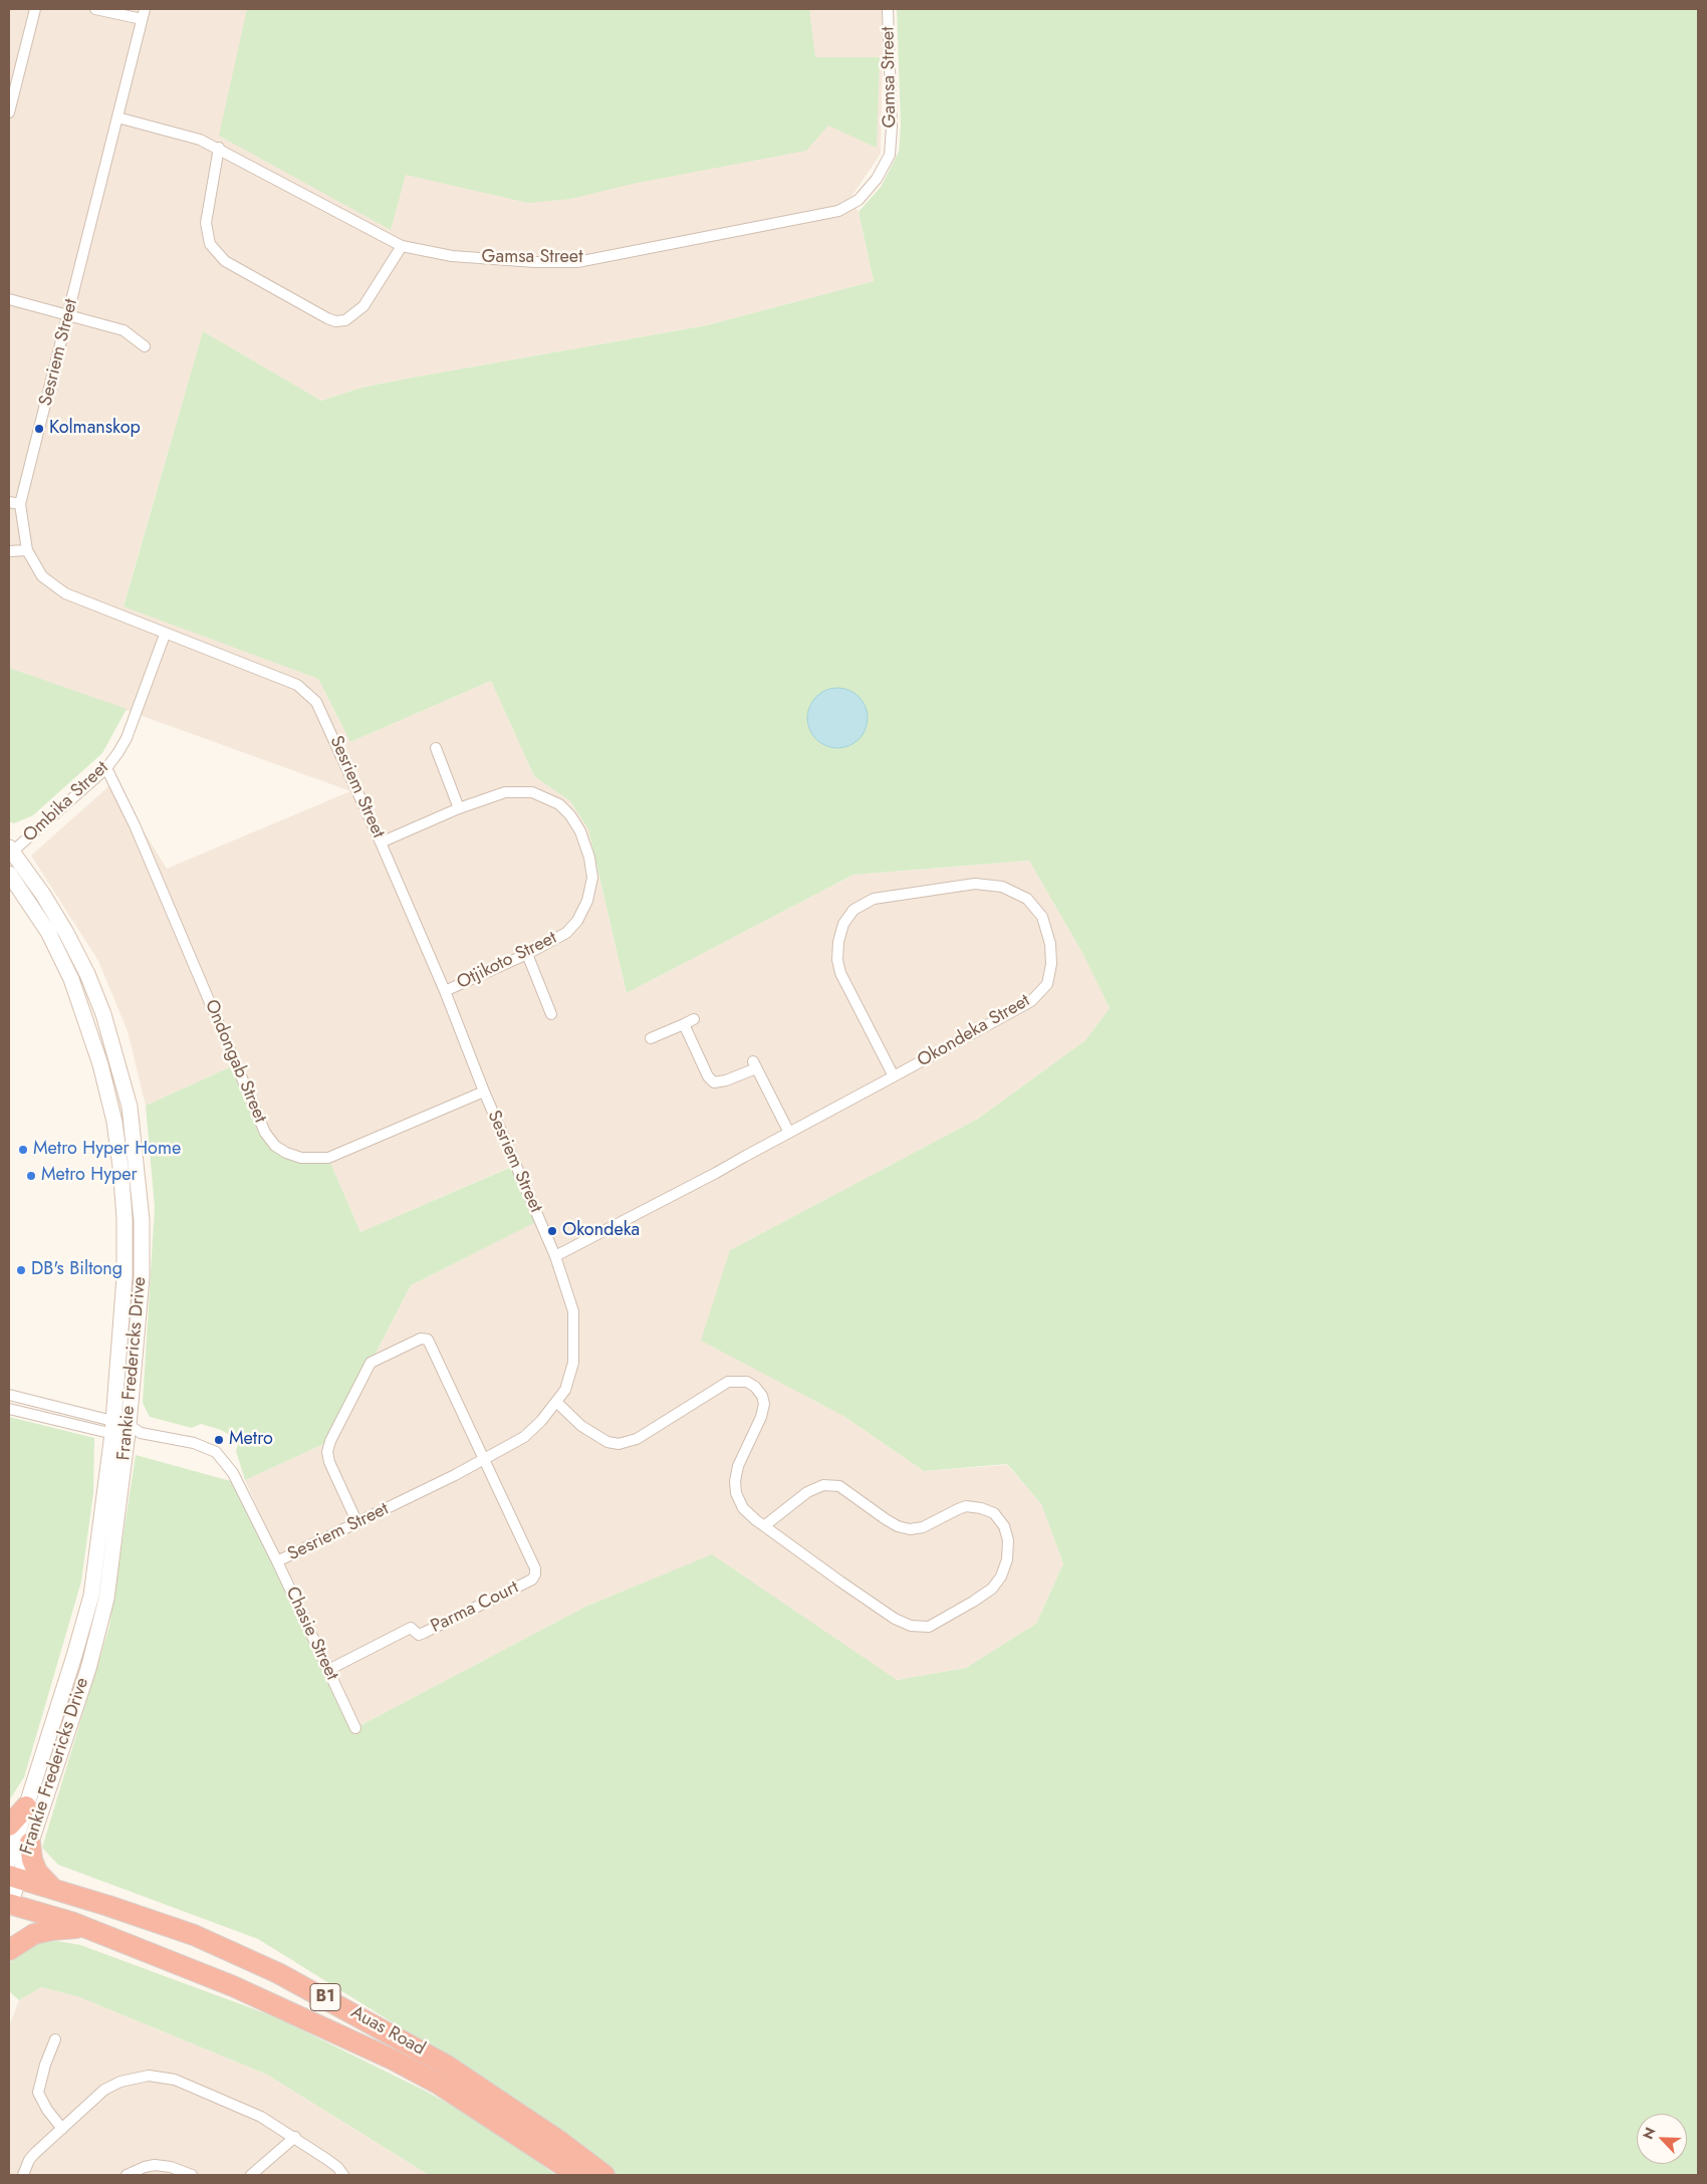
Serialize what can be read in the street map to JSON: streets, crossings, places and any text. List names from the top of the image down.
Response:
{
  "streets": {
    "highway": ["B1", "Auas Road"],
    "main road": ["Frankie Fredericks Drive"],
    "street": [
      "Gamsa Street",
      "Sesriem Street",
      "Ombika Street",
      "Otjikoto Street",
      "Okondeka Street",
      "Ondongab Street",
      "Parma Court",
      "Chasie Street"
    ]
  },
  "crossings": [
    ["Gamsa Street", "Sesriem Street"],
    ["Sesriem Street", "Ombika Street"],
    ["Sesriem Street", "Otjikoto Street"],
    ["Sesriem Street", "Okondeka Street"],
    ["Sesriem Street", "Ondongab Street"],
    ["Sesriem Street", "Parma Court"],
    ["Sesriem Street", "Chasie Street"],
    ["Ombika Street", "Ondongab Street"],
    ["Ombika Street", "Frankie Fredericks Drive"],
    ["Frankie Fredericks Drive", "Chasie Street"],
    ["Frankie Fredericks Drive", "Auas Road"],
    ["Parma Court", "Chasie Street"]
  ],
  "places": [
    "Kolmanskop",
    "Metro Hyper Home",
    "Metro Hyper",
    "Okondeka",
    "DB's Biltong",
    "Metro"
  ],
  "north": "top left"
}
